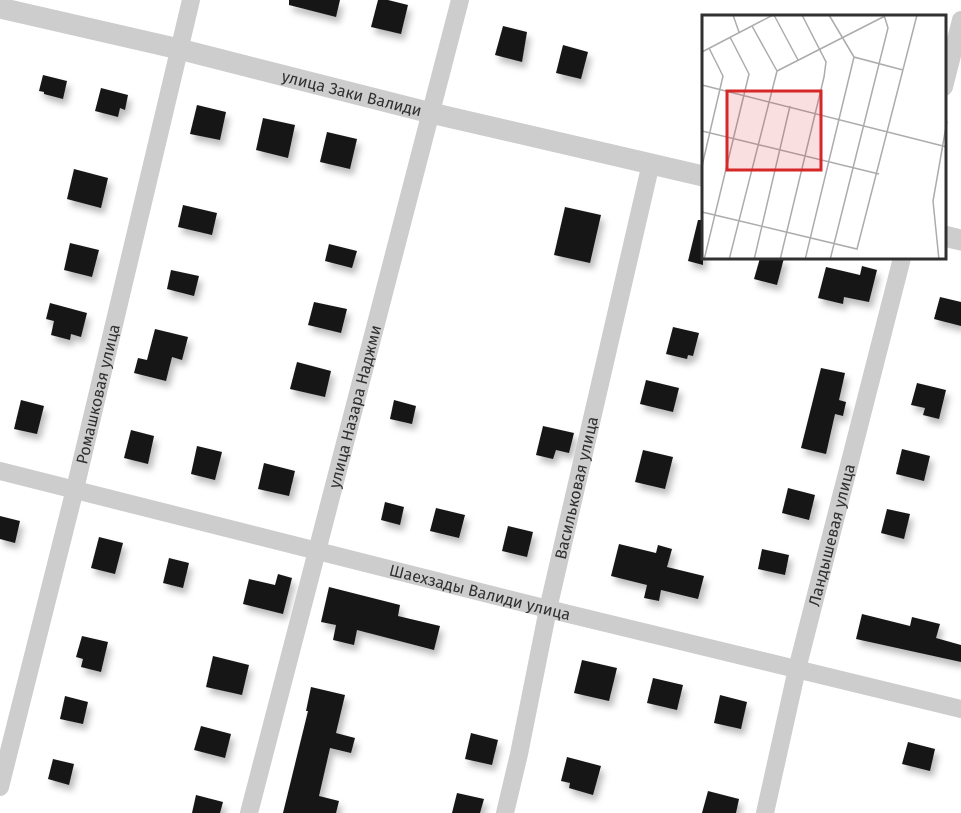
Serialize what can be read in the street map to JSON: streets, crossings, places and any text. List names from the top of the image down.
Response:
{
  "streets": {
    "street": [
      "улица Заки Валиди",
      "Ромашковая улица",
      "улица Назара Наджми",
      "Васильковая улица",
      "Ландышевая улица",
      "Шаехзады Валиди улица"
    ]
  },
  "crossings": [
    ["улица Заки Валиди", "Ромашковая улица"],
    ["улица Заки Валиди", "улица Назара Наджми"],
    ["улица Заки Валиди", "Васильковая улица"],
    ["Ромашковая улица", "Шаехзады Валиди улица"],
    ["улица Назара Наджми", "Шаехзады Валиди улица"],
    ["Васильковая улица", "Шаехзады Валиди улица"],
    ["Ландышевая улица", "Шаехзады Валиди улица"]
  ]
}
